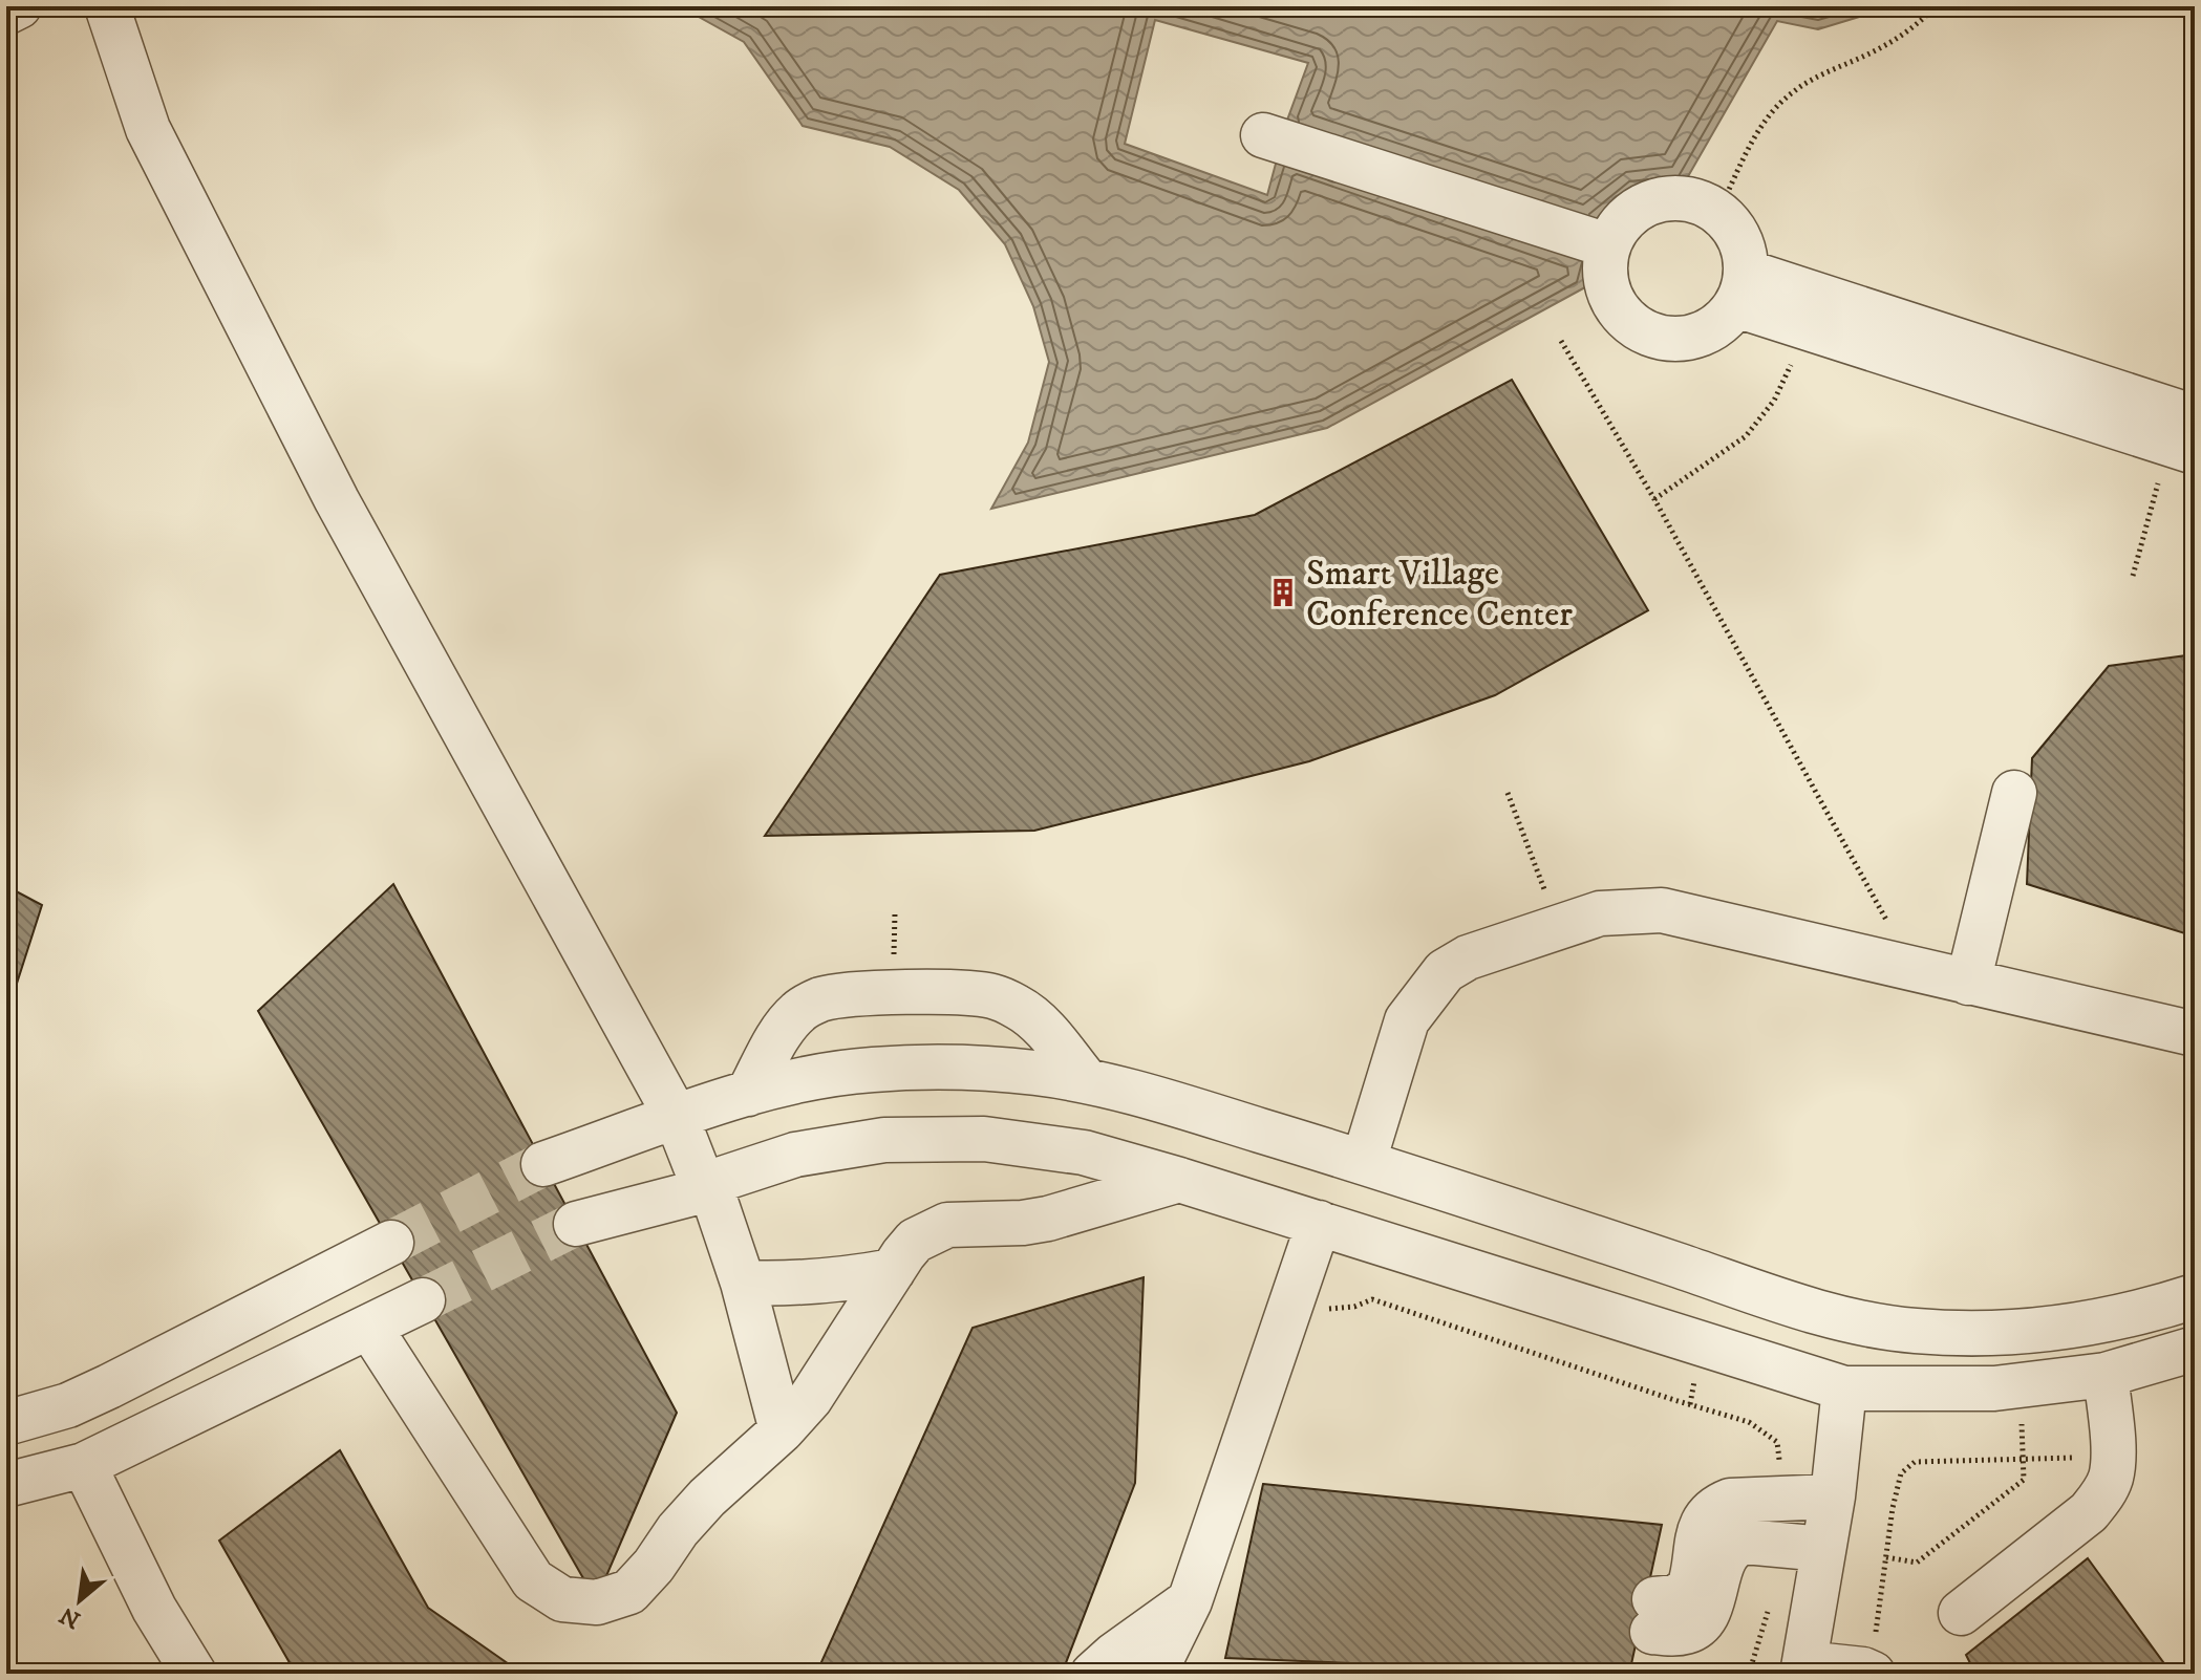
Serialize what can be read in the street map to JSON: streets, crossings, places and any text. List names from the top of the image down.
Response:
{
  "places": {
    "building": ["Smart Village Conference Center"]
  },
  "north": "bottom left"
}
